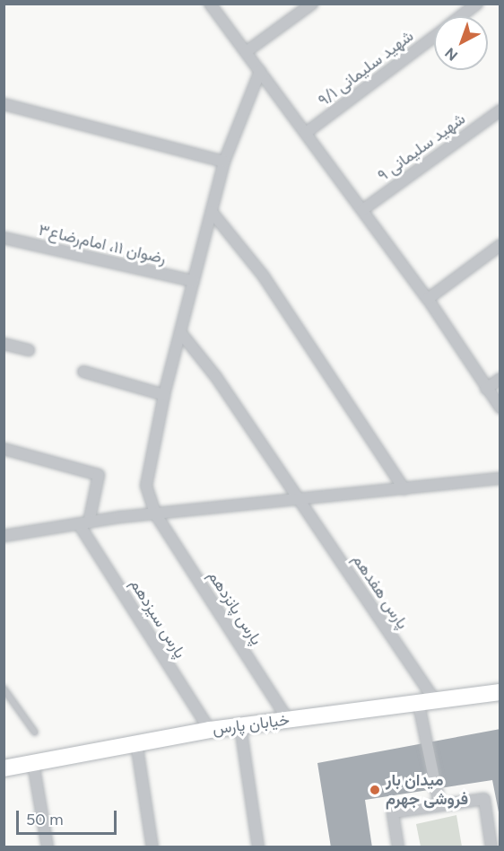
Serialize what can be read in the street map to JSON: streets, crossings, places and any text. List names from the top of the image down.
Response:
{
  "streets": {
    "main road": ["خیابان پارس"],
    "street": [
      "شهید سلیمانی ۹/۱",
      "شهید سلیمانی ۹",
      "رضوان ۱۱، امام‌رضا‌ع‌۳",
      "پارس‌ هفدهم",
      "پارس‌ پانزدهم",
      "پارس‌ سیزدهم"
    ]
  },
  "crossings": [
    ["رضوان ۱۱، امام‌رضا‌ع‌۳", "پارس‌ پانزدهم"],
    ["پارس‌ هفدهم", "پارس‌ پانزدهم"],
    ["پارس‌ هفدهم", "خیابان پارس"],
    ["پارس‌ پانزدهم", "خیابان پارس"],
    ["پارس‌ سیزدهم", "خیابان پارس"]
  ],
  "places": ["میدان بار فروشی جهرم"],
  "scale_bar": "50 m",
  "north": "bottom left"
}
